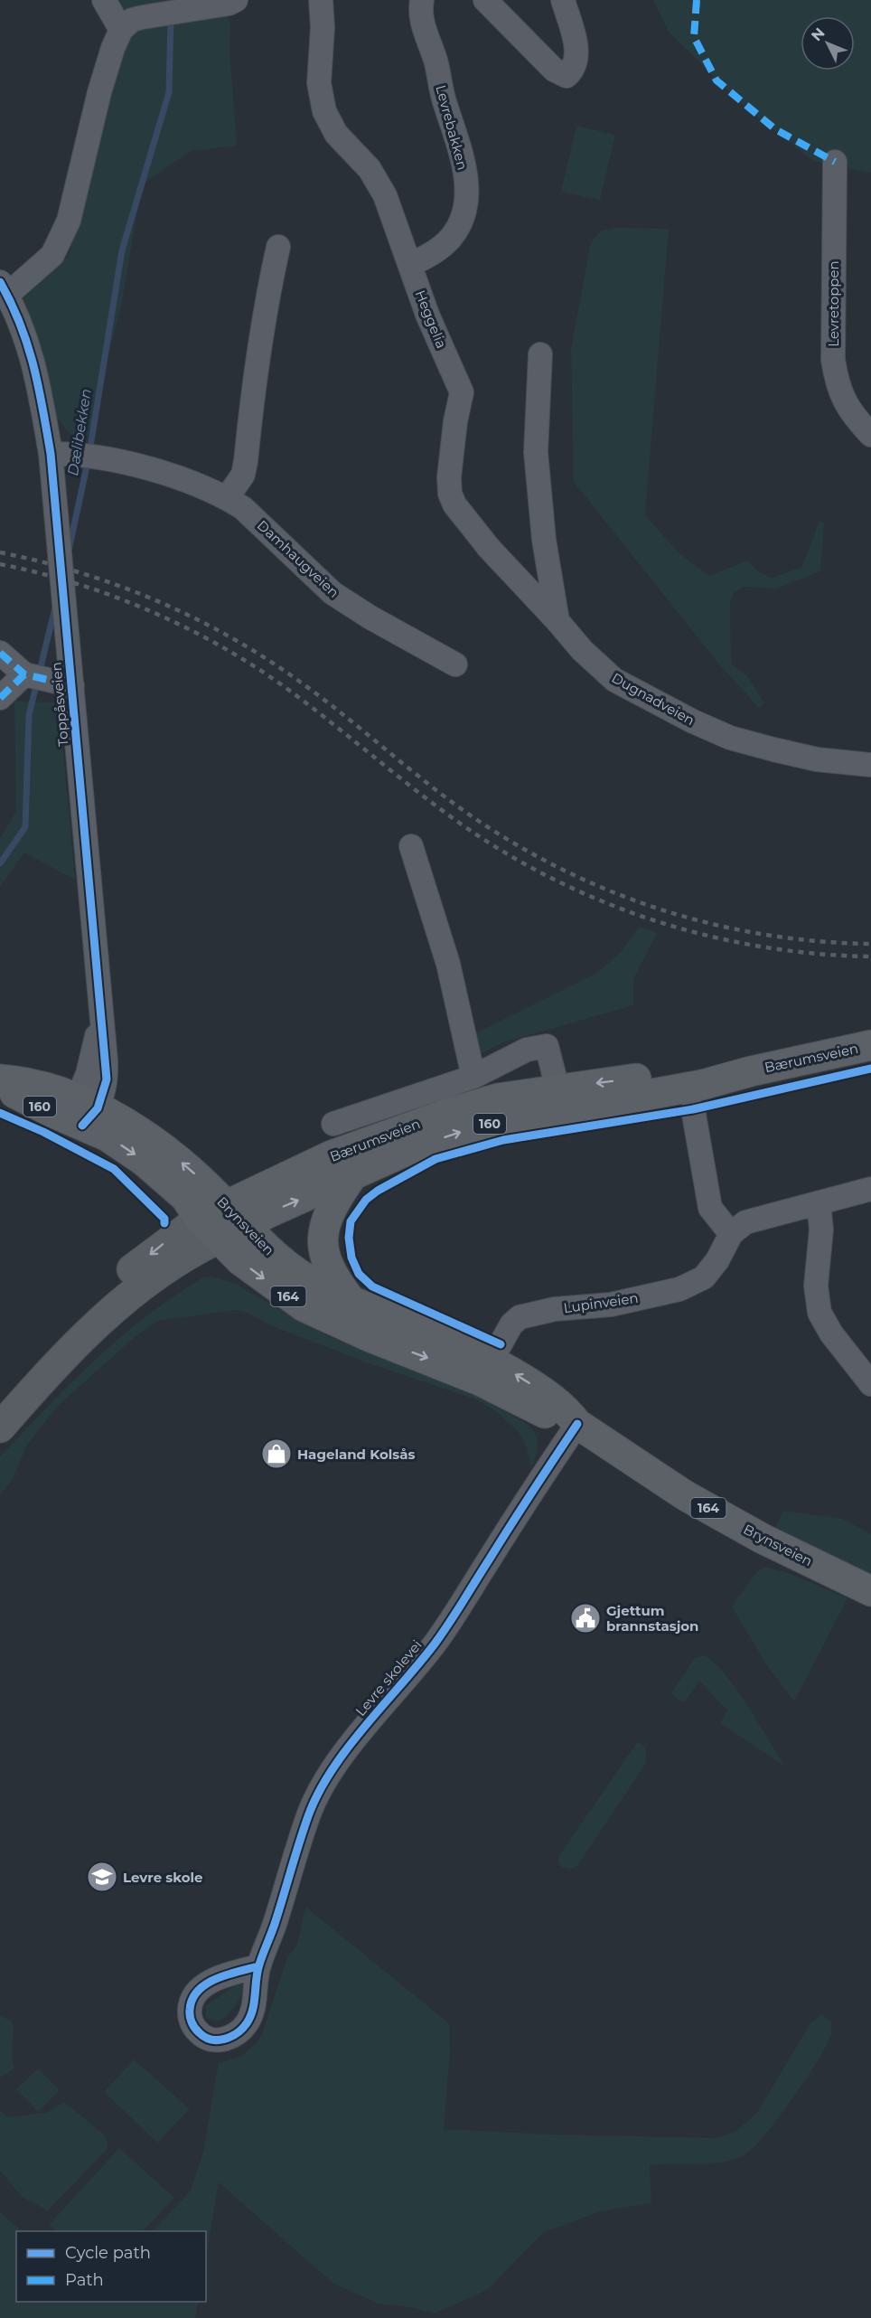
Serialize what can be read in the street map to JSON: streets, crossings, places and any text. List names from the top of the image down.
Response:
{
  "streets": {
    "main road": [
      "Bærumsveien",
      "160",
      "Brynsveien",
      "164"
    ],
    "street": [
      "Levrebakken",
      "Levretoppen",
      "Heggelia",
      "Damhaugveien",
      "Dugnadveien",
      "Toppåsveien",
      "Lupinveien",
      "Levre skolevei"
    ]
  },
  "crossings": [
    ["Levrebakken", "Heggelia"],
    ["Heggelia", "Dugnadveien"],
    ["Damhaugveien", "Toppåsveien"],
    ["Toppåsveien", "Brynsveien"],
    ["Bærumsveien", "Brynsveien"],
    ["Brynsveien", "Lupinveien"],
    ["Brynsveien", "Levre skolevei"]
  ],
  "water": ["Dælibekken"],
  "places": {
    "shop": ["Hageland Kolsås"],
    "public building": ["Gjettum brannstasjon"],
    "school or university": ["Levre skole"]
  },
  "legend": ["Cycle path", "Path"],
  "north": "top left"
}
